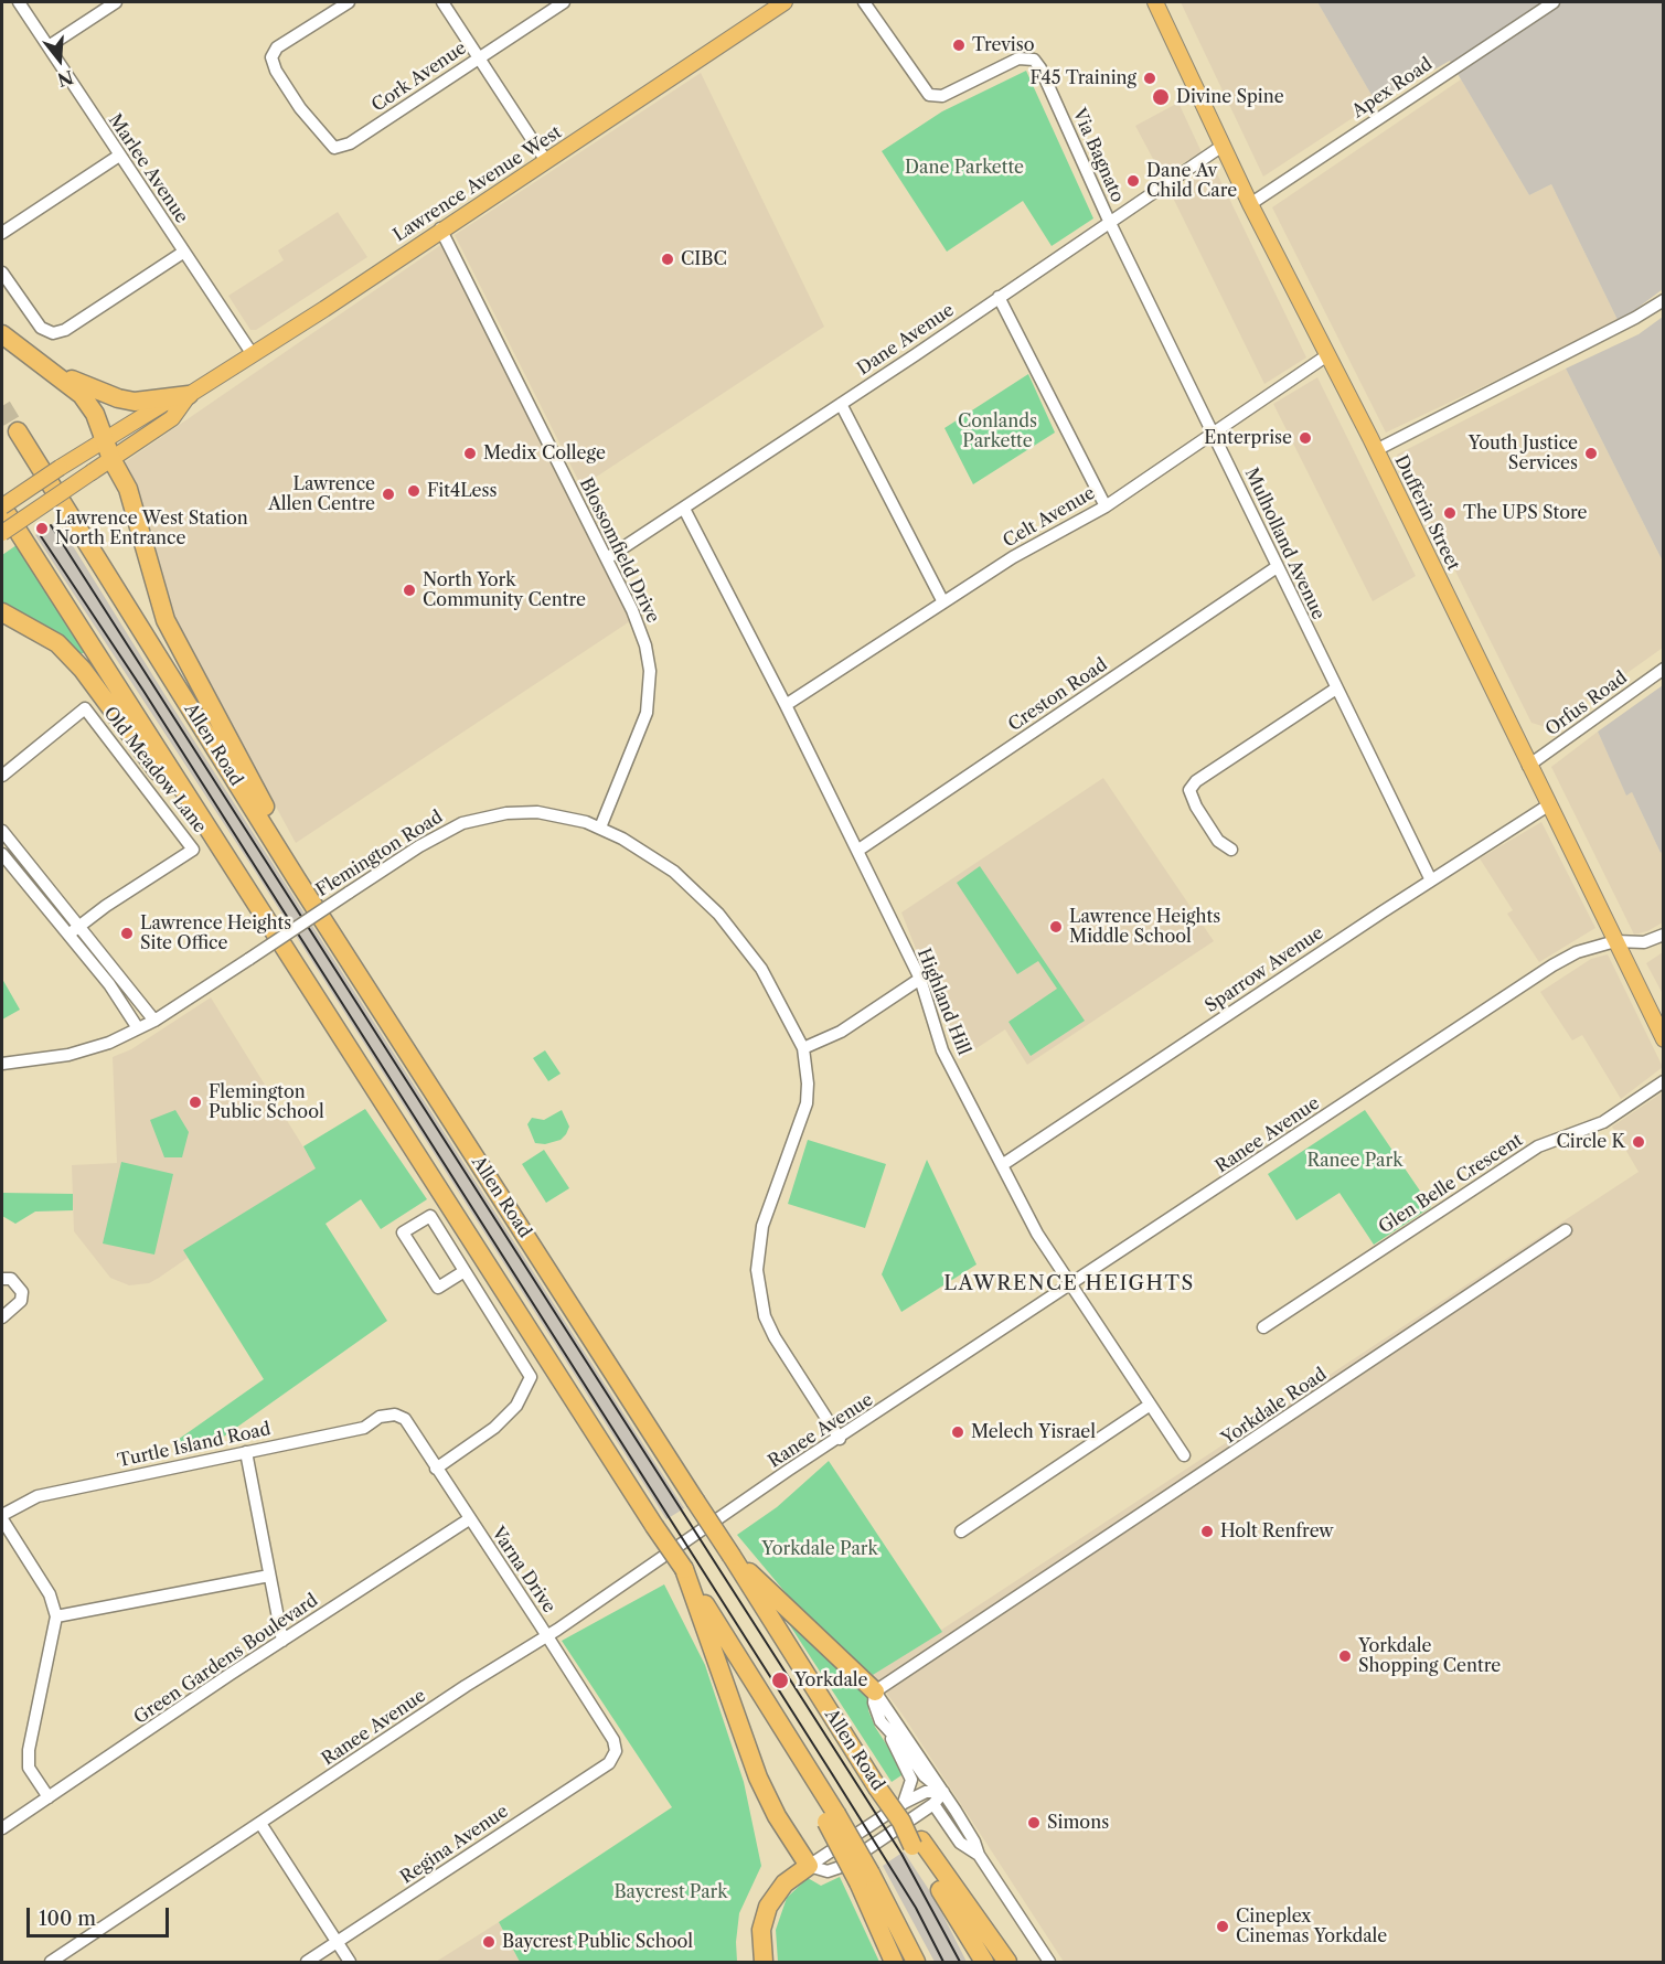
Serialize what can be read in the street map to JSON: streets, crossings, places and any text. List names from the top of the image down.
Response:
{
  "streets": {
    "highway": ["Allen Road"],
    "main road": ["Lawrence Avenue West", "Dufferin Street"],
    "street": [
      "Cork Avenue",
      "Apex Road",
      "Via Bagnato",
      "Marlee Avenue",
      "Dane Avenue",
      "Celt Avenue",
      "Mulholland Avenue",
      "Blossomfield Drive",
      "Creston Road",
      "Orfus Road",
      "Old Meadow Lane",
      "Flemington Road",
      "Sparrow Avenue",
      "Highland Hill",
      "Ranee Avenue",
      "Glen Belle Crescent",
      "Yorkdale Road",
      "Turtle Island Road",
      "Varna Drive",
      "Green Gardens Boulevard",
      "Regina Avenue"
    ]
  },
  "crossings": [
    ["Apex Road", "Dufferin Street"],
    ["Via Bagnato", "Dane Avenue"],
    ["Via Bagnato", "Mulholland Avenue"],
    ["Marlee Avenue", "Lawrence Avenue West"],
    ["Lawrence Avenue West", "Blossomfield Drive"],
    ["Dane Avenue", "Dufferin Street"],
    ["Dane Avenue", "Mulholland Avenue"],
    ["Dane Avenue", "Blossomfield Drive"],
    ["Dane Avenue", "Highland Hill"],
    ["Dufferin Street", "Celt Avenue"],
    ["Dufferin Street", "Orfus Road"],
    ["Dufferin Street", "Sparrow Avenue"],
    ["Dufferin Street", "Ranee Avenue"],
    ["Celt Avenue", "Mulholland Avenue"],
    ["Celt Avenue", "Highland Hill"],
    ["Mulholland Avenue", "Creston Road"],
    ["Mulholland Avenue", "Sparrow Avenue"],
    ["Blossomfield Drive", "Flemington Road"],
    ["Creston Road", "Highland Hill"],
    ["Flemington Road", "Ranee Avenue"],
    ["Sparrow Avenue", "Highland Hill"],
    ["Highland Hill", "Ranee Avenue"],
    ["Ranee Avenue", "Varna Drive"],
    ["Turtle Island Road", "Varna Drive"],
    ["Varna Drive", "Green Gardens Boulevard"],
    ["Varna Drive", "Regina Avenue"]
  ],
  "districts": ["LAWRENCE HEIGHTS"],
  "parks": [
    "Dane Parkette",
    "Conlands Parkette",
    "Ranee Park",
    "Yorkdale Park",
    "Baycrest Park"
  ],
  "places": [
    "Treviso",
    "F45 Training",
    "Divine Spine",
    "Dane Av Child Care",
    "CIBC",
    "Enterprise",
    "Medix College",
    "Youth Justice Services",
    "Fit4Less",
    "Lawrence Allen Centre",
    "The UPS Store",
    "Lawrence West Station North Entrance",
    "North York Community Centre",
    "Lawrence Heights Middle School",
    "Lawrence Heights Site Office",
    "Flemington Public School",
    "Circle K",
    "Melech Yisrael",
    "Holt Renfrew",
    "Yorkdale Shopping Centre",
    "Yorkdale",
    "Simons",
    "Cineplex Cinemas Yorkdale",
    "Baycrest Public School"
  ],
  "scale_bar": "100 m",
  "north": "bottom"
}
